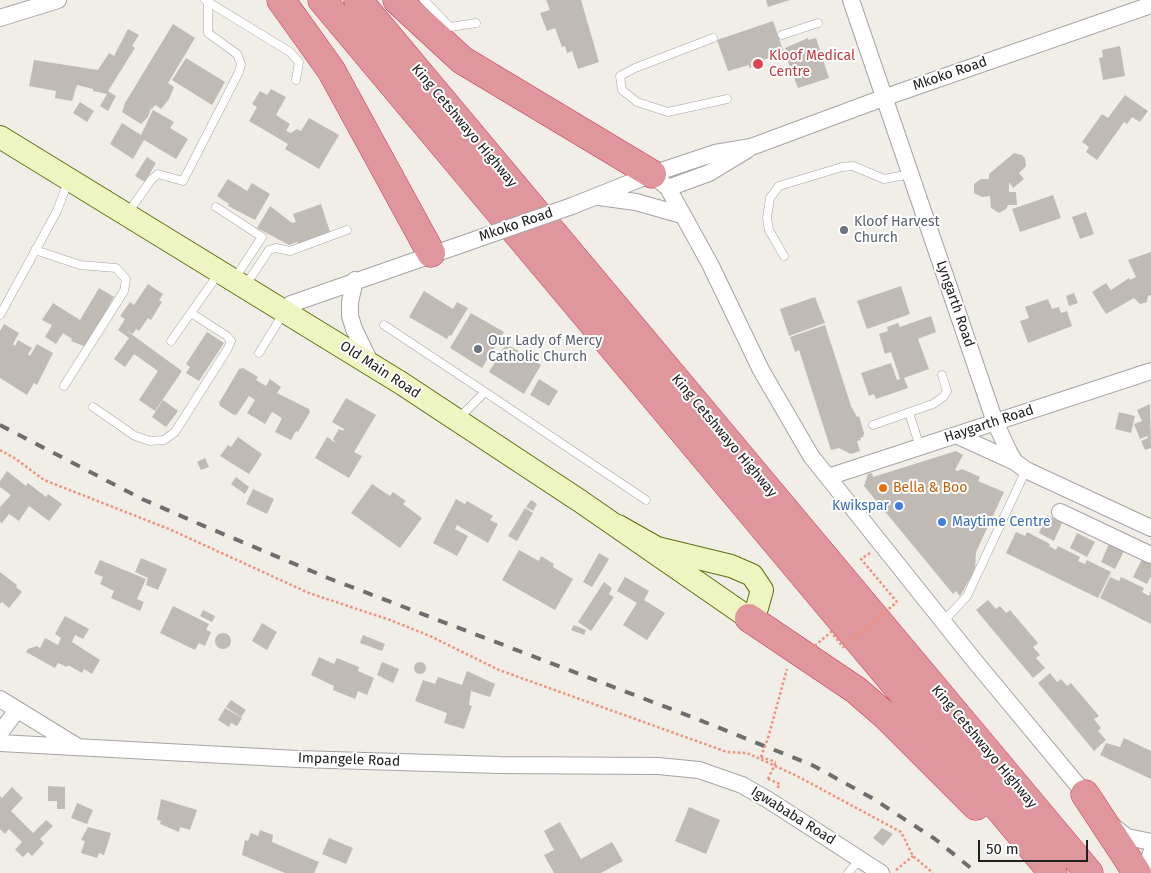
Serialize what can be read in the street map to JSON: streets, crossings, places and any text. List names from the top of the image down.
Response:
{
  "streets": {
    "highway": ["King Cetshwayo Highway"],
    "street": [
      "Mkoko Road",
      "Lyngarth Road",
      "Old Main Road",
      "Haygarth Road",
      "Impangele Road",
      "Igwababa Road"
    ]
  },
  "crossings": [
    ["Mkoko Road", "Lyngarth Road"],
    ["Mkoko Road", "Old Main Road"],
    ["Lyngarth Road", "Haygarth Road"],
    ["Impangele Road", "Igwababa Road"]
  ],
  "places": [
    "Kloof Medical Centre",
    "Kloof Harvest Church",
    "Our Lady of Mercy Catholic Church",
    "Bella & Boo",
    "Kwikspar",
    "Maytime Centre"
  ],
  "scale_bar": "50 m"
}
